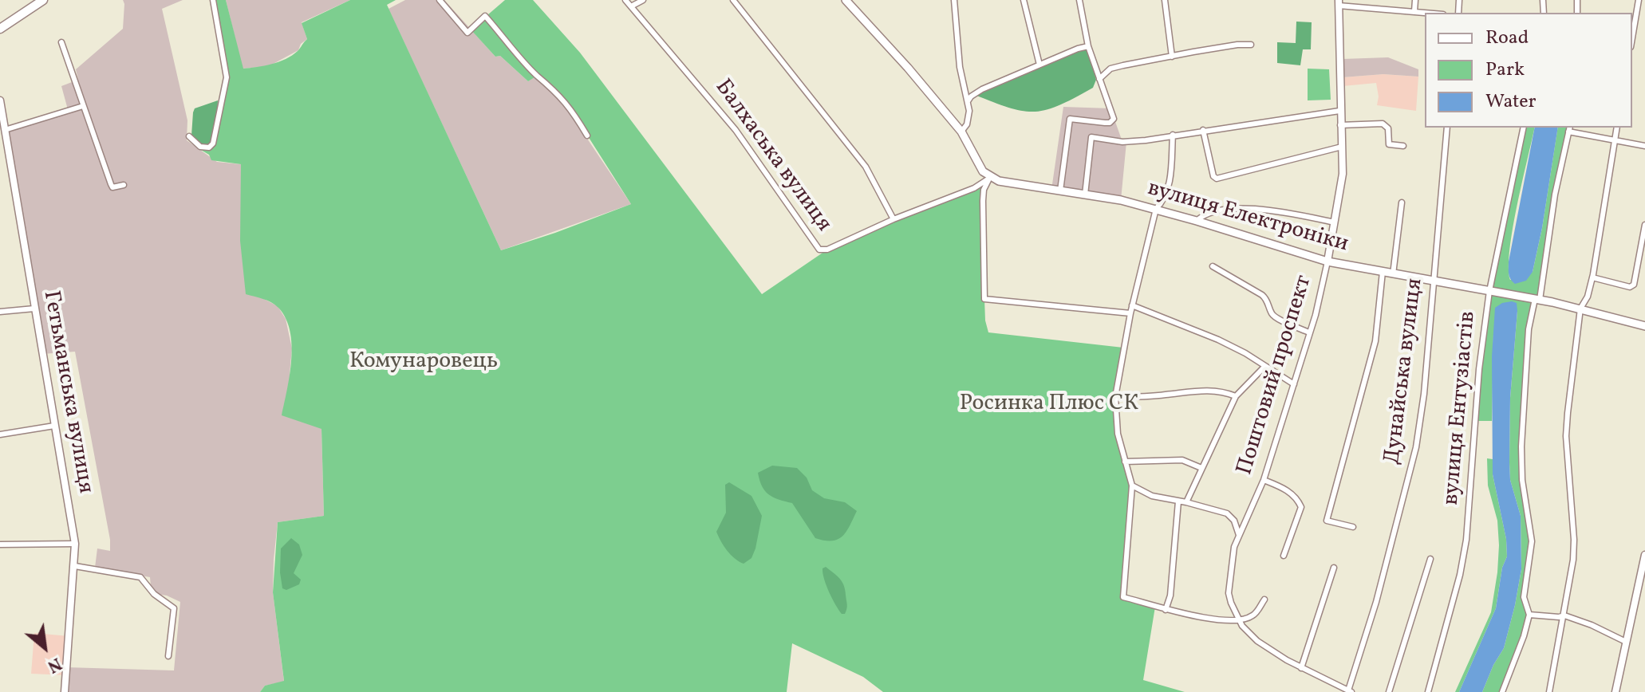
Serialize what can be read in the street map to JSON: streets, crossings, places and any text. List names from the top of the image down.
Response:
{
  "streets": {
    "main road": ["вулиця Електроніки"],
    "street": [
      "Балхаська вулиця",
      "Дунайська вулиця",
      "Поштовий проспект",
      "Гетьманська вулиця",
      "вулиця Ентузіастів"
    ]
  },
  "crossings": [
    ["Балхаська вулиця", "вулиця Електроніки"],
    ["вулиця Електроніки", "Дунайська вулиця"],
    ["вулиця Електроніки", "Поштовий проспект"],
    ["вулиця Електроніки", "вулиця Ентузіастів"],
    ["Дунайська вулиця", "Поштовий проспект"]
  ],
  "parks": ["Комунаровець", "Росинка Плюс СК"],
  "legend": ["Road", "Park", "Water"],
  "north": "bottom right"
}
